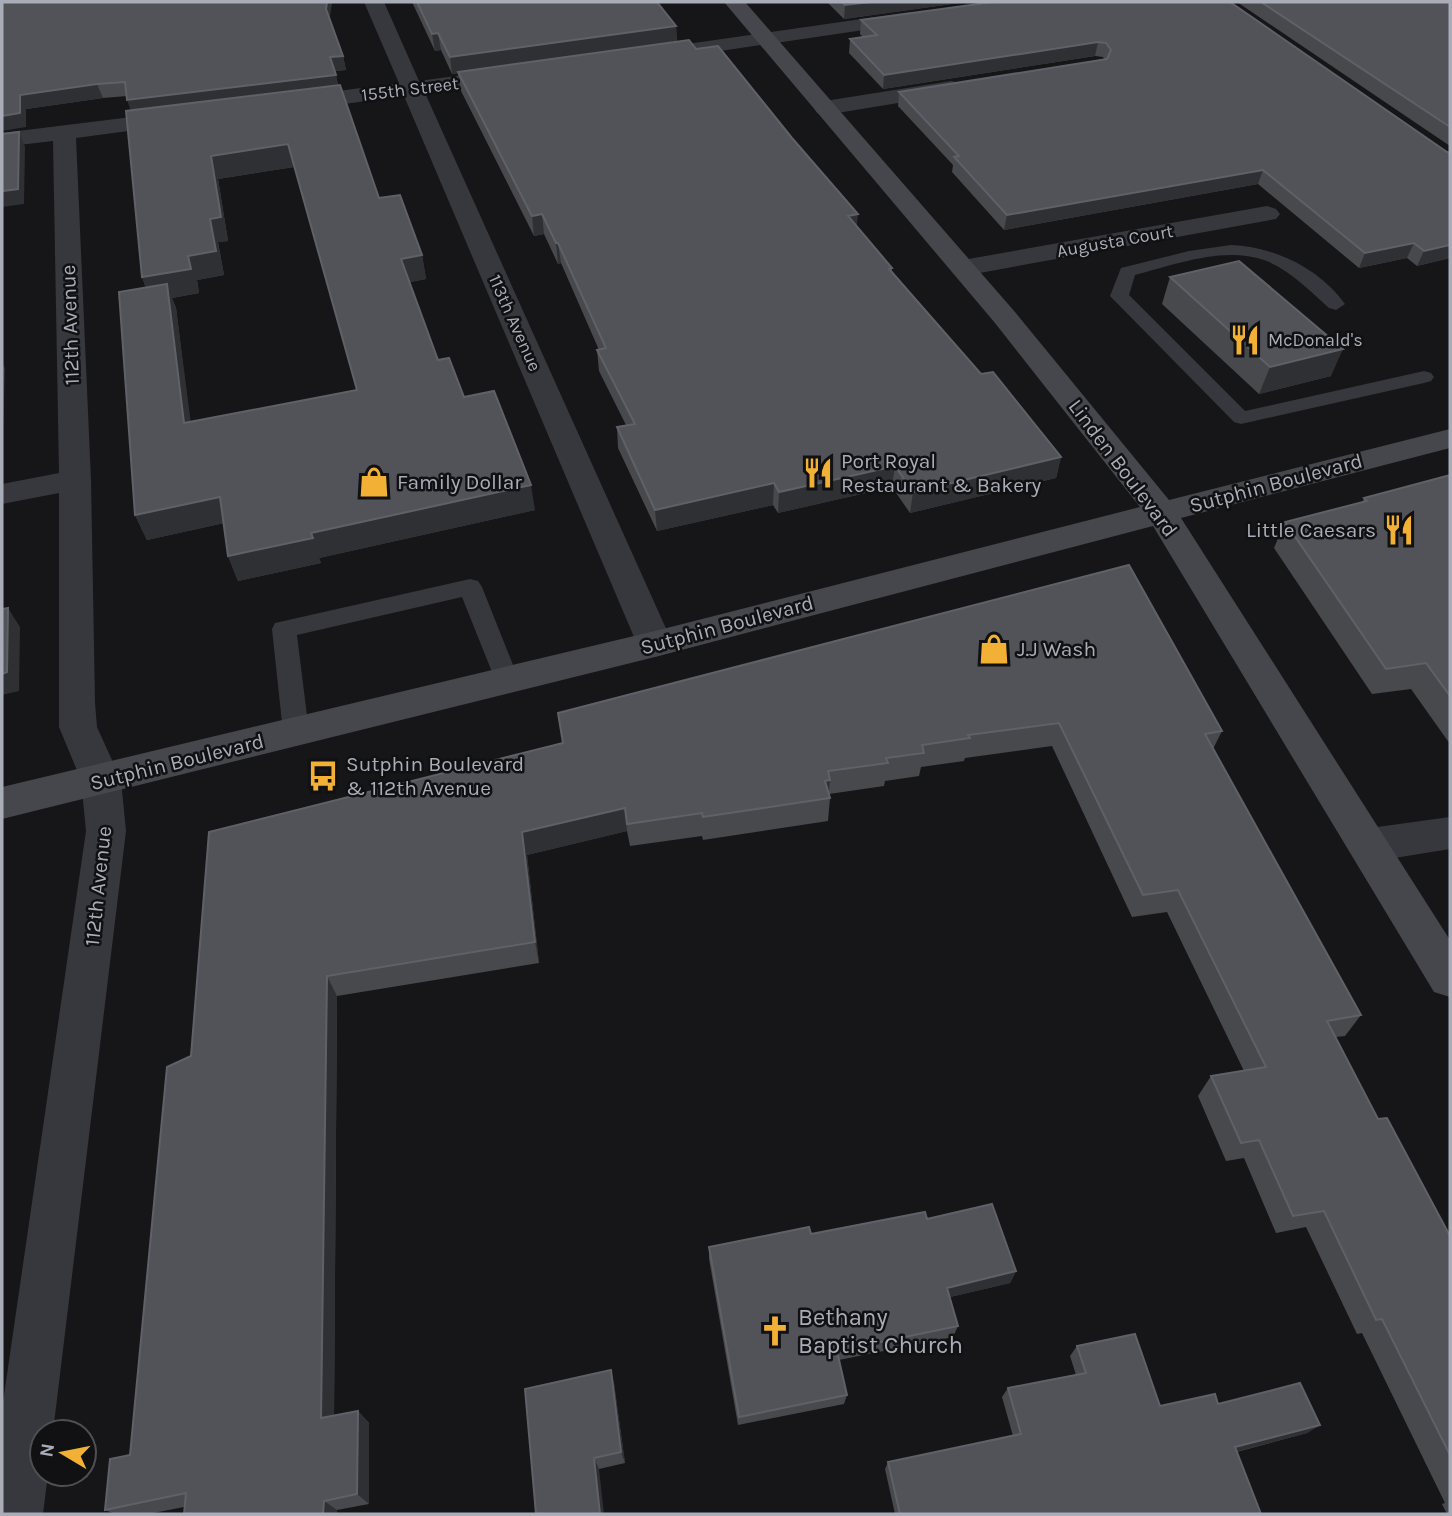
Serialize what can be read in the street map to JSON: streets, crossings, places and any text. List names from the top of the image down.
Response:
{
  "streets": {
    "main road": ["Linden Boulevard", "Sutphin Boulevard"],
    "street": [
      "155th Street",
      "Augusta Court",
      "113th Avenue",
      "112th Avenue"
    ]
  },
  "crossings": [
    ["155th Street", "113th Avenue"],
    ["Augusta Court", "Linden Boulevard"],
    ["113th Avenue", "Sutphin Boulevard"],
    ["112th Avenue", "Sutphin Boulevard"],
    ["Linden Boulevard", "Sutphin Boulevard"]
  ],
  "places": {
    "restaurant": ["McDonald's", "Port Royal Restaurant & Bakery", "Little Caesars"],
    "shop": ["Family Dollar", "J.J Wash"],
    "bus stop": ["Sutphin Boulevard & 112th Avenue"],
    "church": ["Bethany Baptist Church"]
  },
  "north": "left"
}
